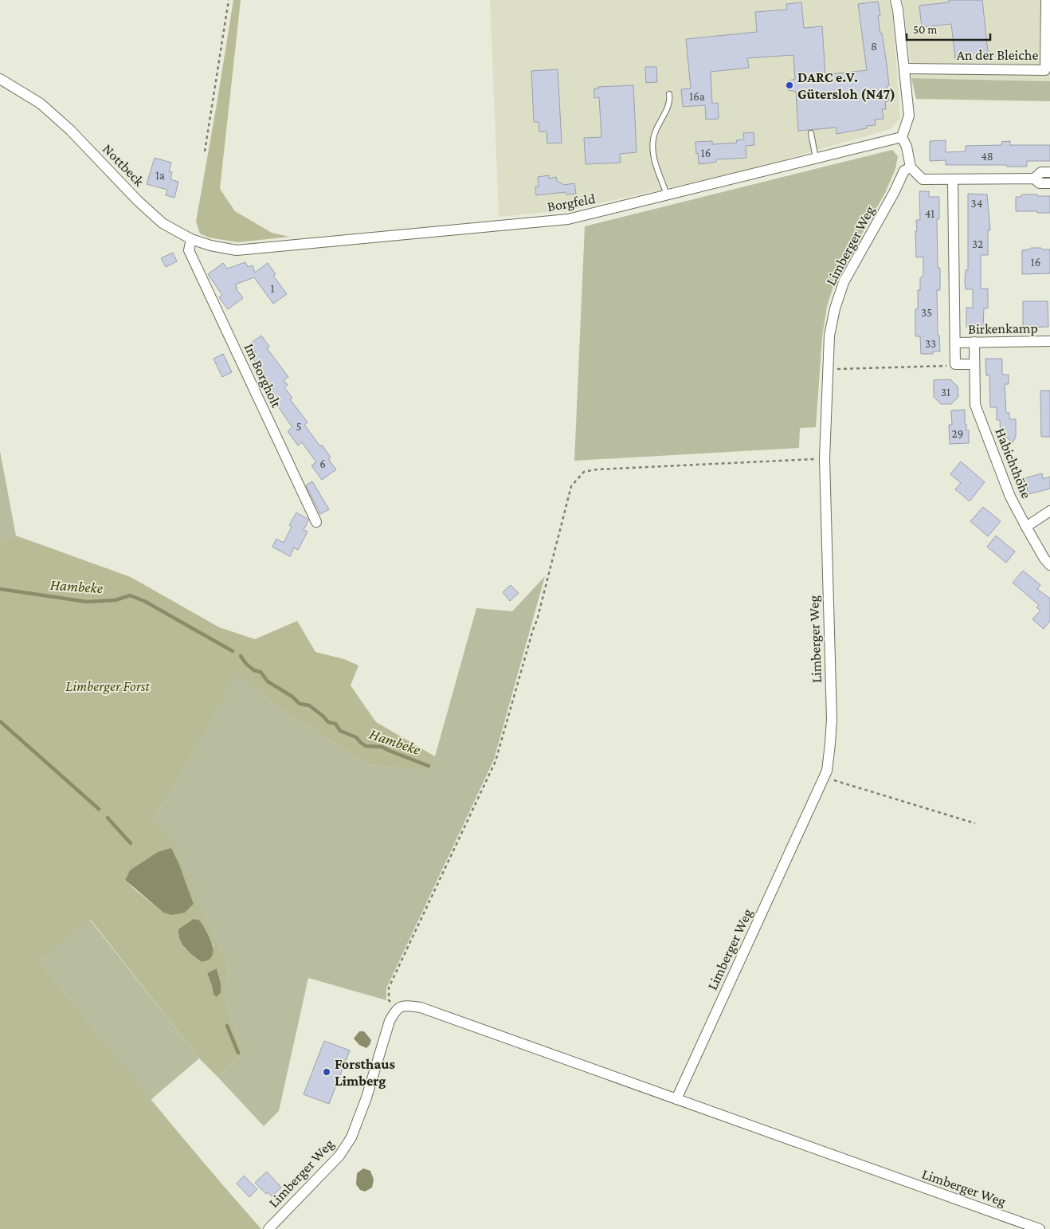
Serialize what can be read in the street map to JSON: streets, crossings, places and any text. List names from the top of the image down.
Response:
{
  "streets": {
    "street": [
      "An der Bleiche",
      "Nottbeck",
      "Borgfeld",
      "Limberger Weg",
      "Birkenkamp",
      "Im Borgholt",
      "Habichthöhe"
    ]
  },
  "crossings": [
    ["Nottbeck", "Borgfeld"],
    ["Nottbeck", "Im Borgholt"],
    ["Birkenkamp", "Habichthöhe"]
  ],
  "water": ["Hambeke"],
  "parks": ["Limberger Forst"],
  "places": ["DARC e.V. Gütersloh (N47)", "Forsthaus Limberg"],
  "house_numbers": [
    "8",
    "16a",
    "16",
    "48",
    "1a",
    "34",
    "41",
    "32",
    "16",
    "1",
    "35",
    "33",
    "31",
    "5",
    "29",
    "6"
  ],
  "scale_bar": "50 m"
}
